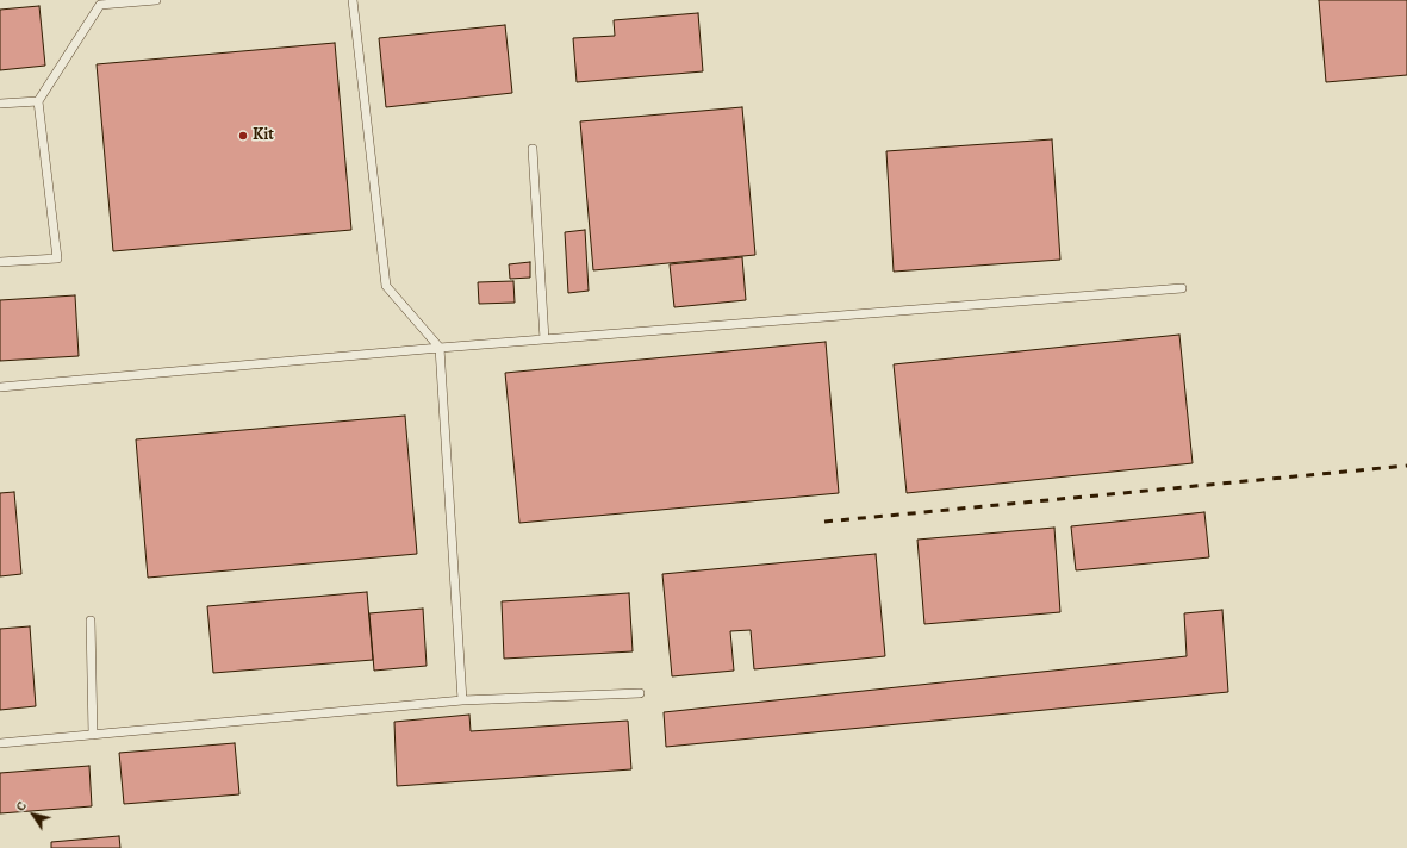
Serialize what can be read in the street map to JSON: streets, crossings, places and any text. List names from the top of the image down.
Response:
{
  "places": ["Kit"],
  "north": "top left"
}
